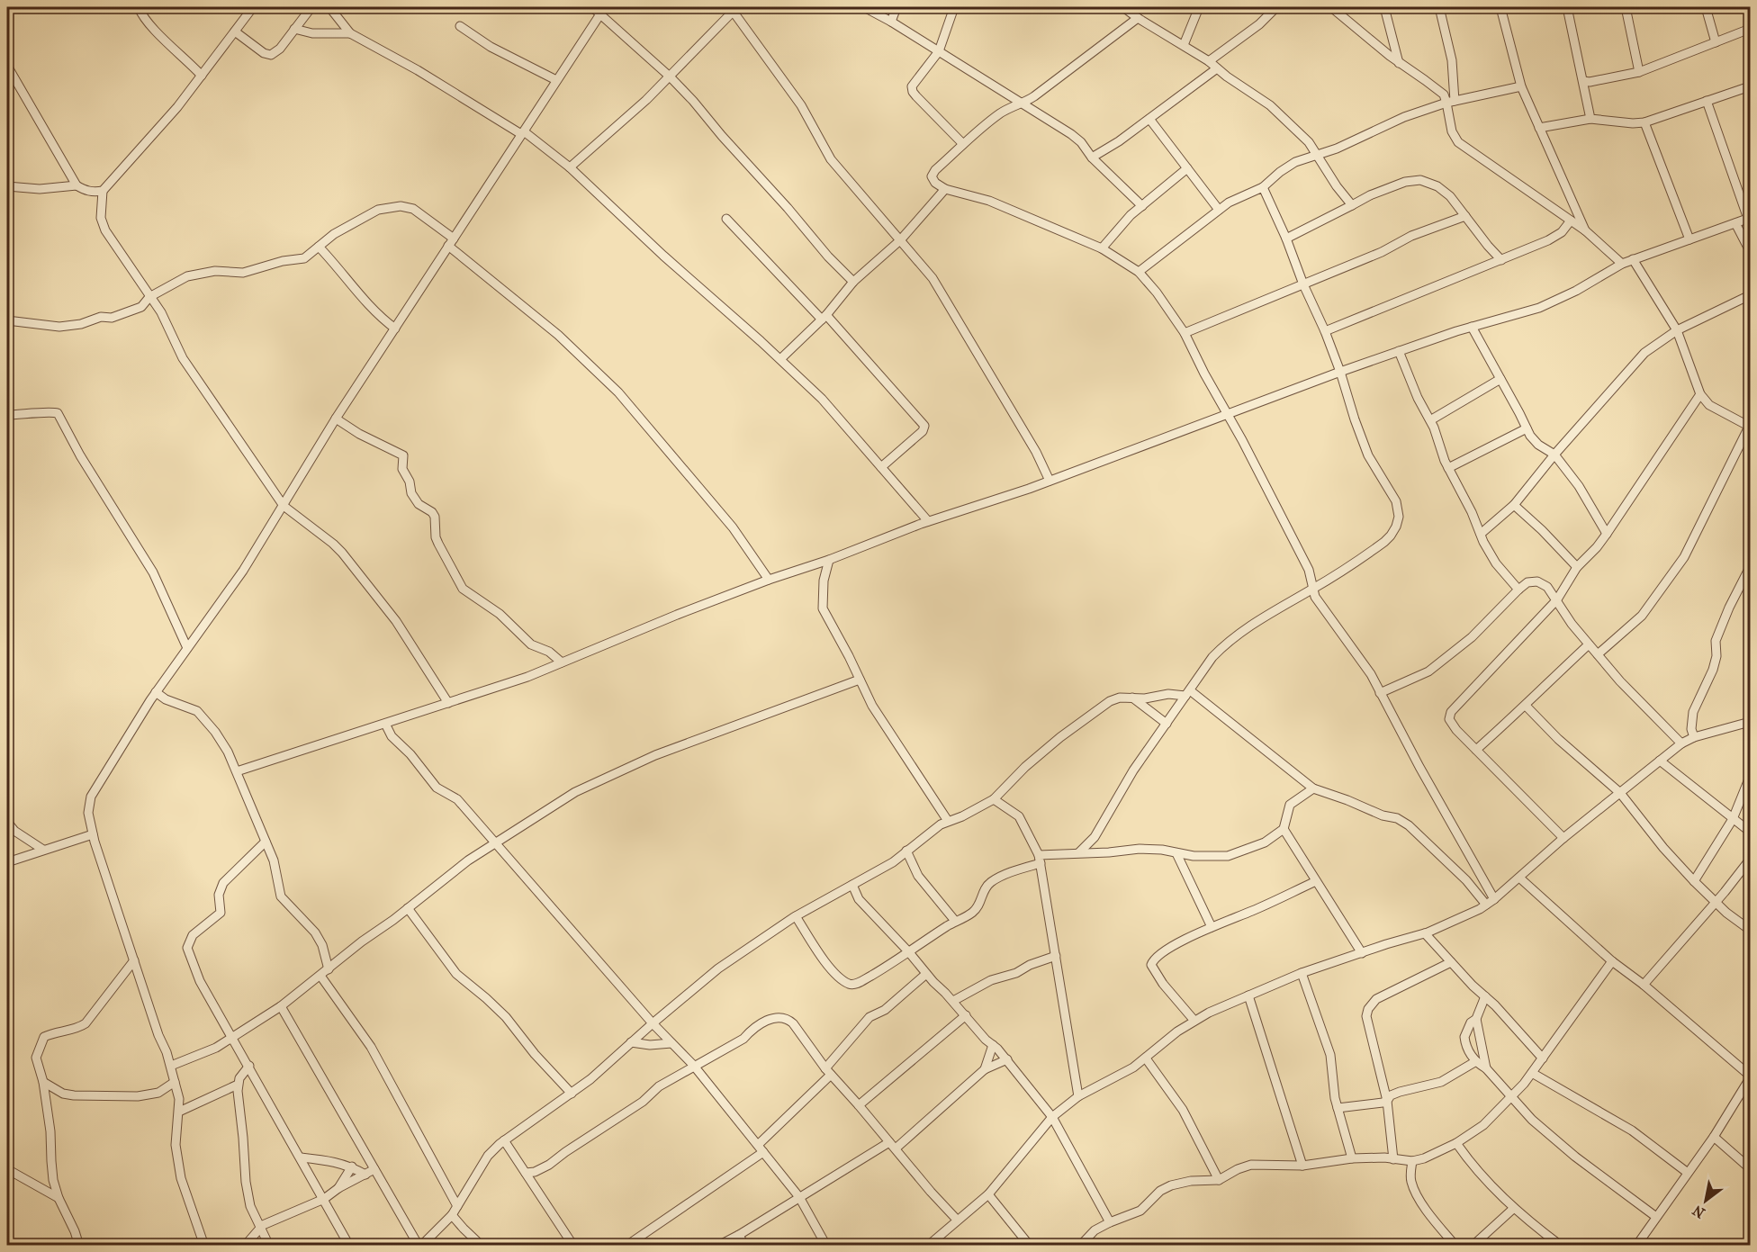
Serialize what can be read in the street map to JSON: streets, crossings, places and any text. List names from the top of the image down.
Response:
{
  "north": "bottom left"
}
